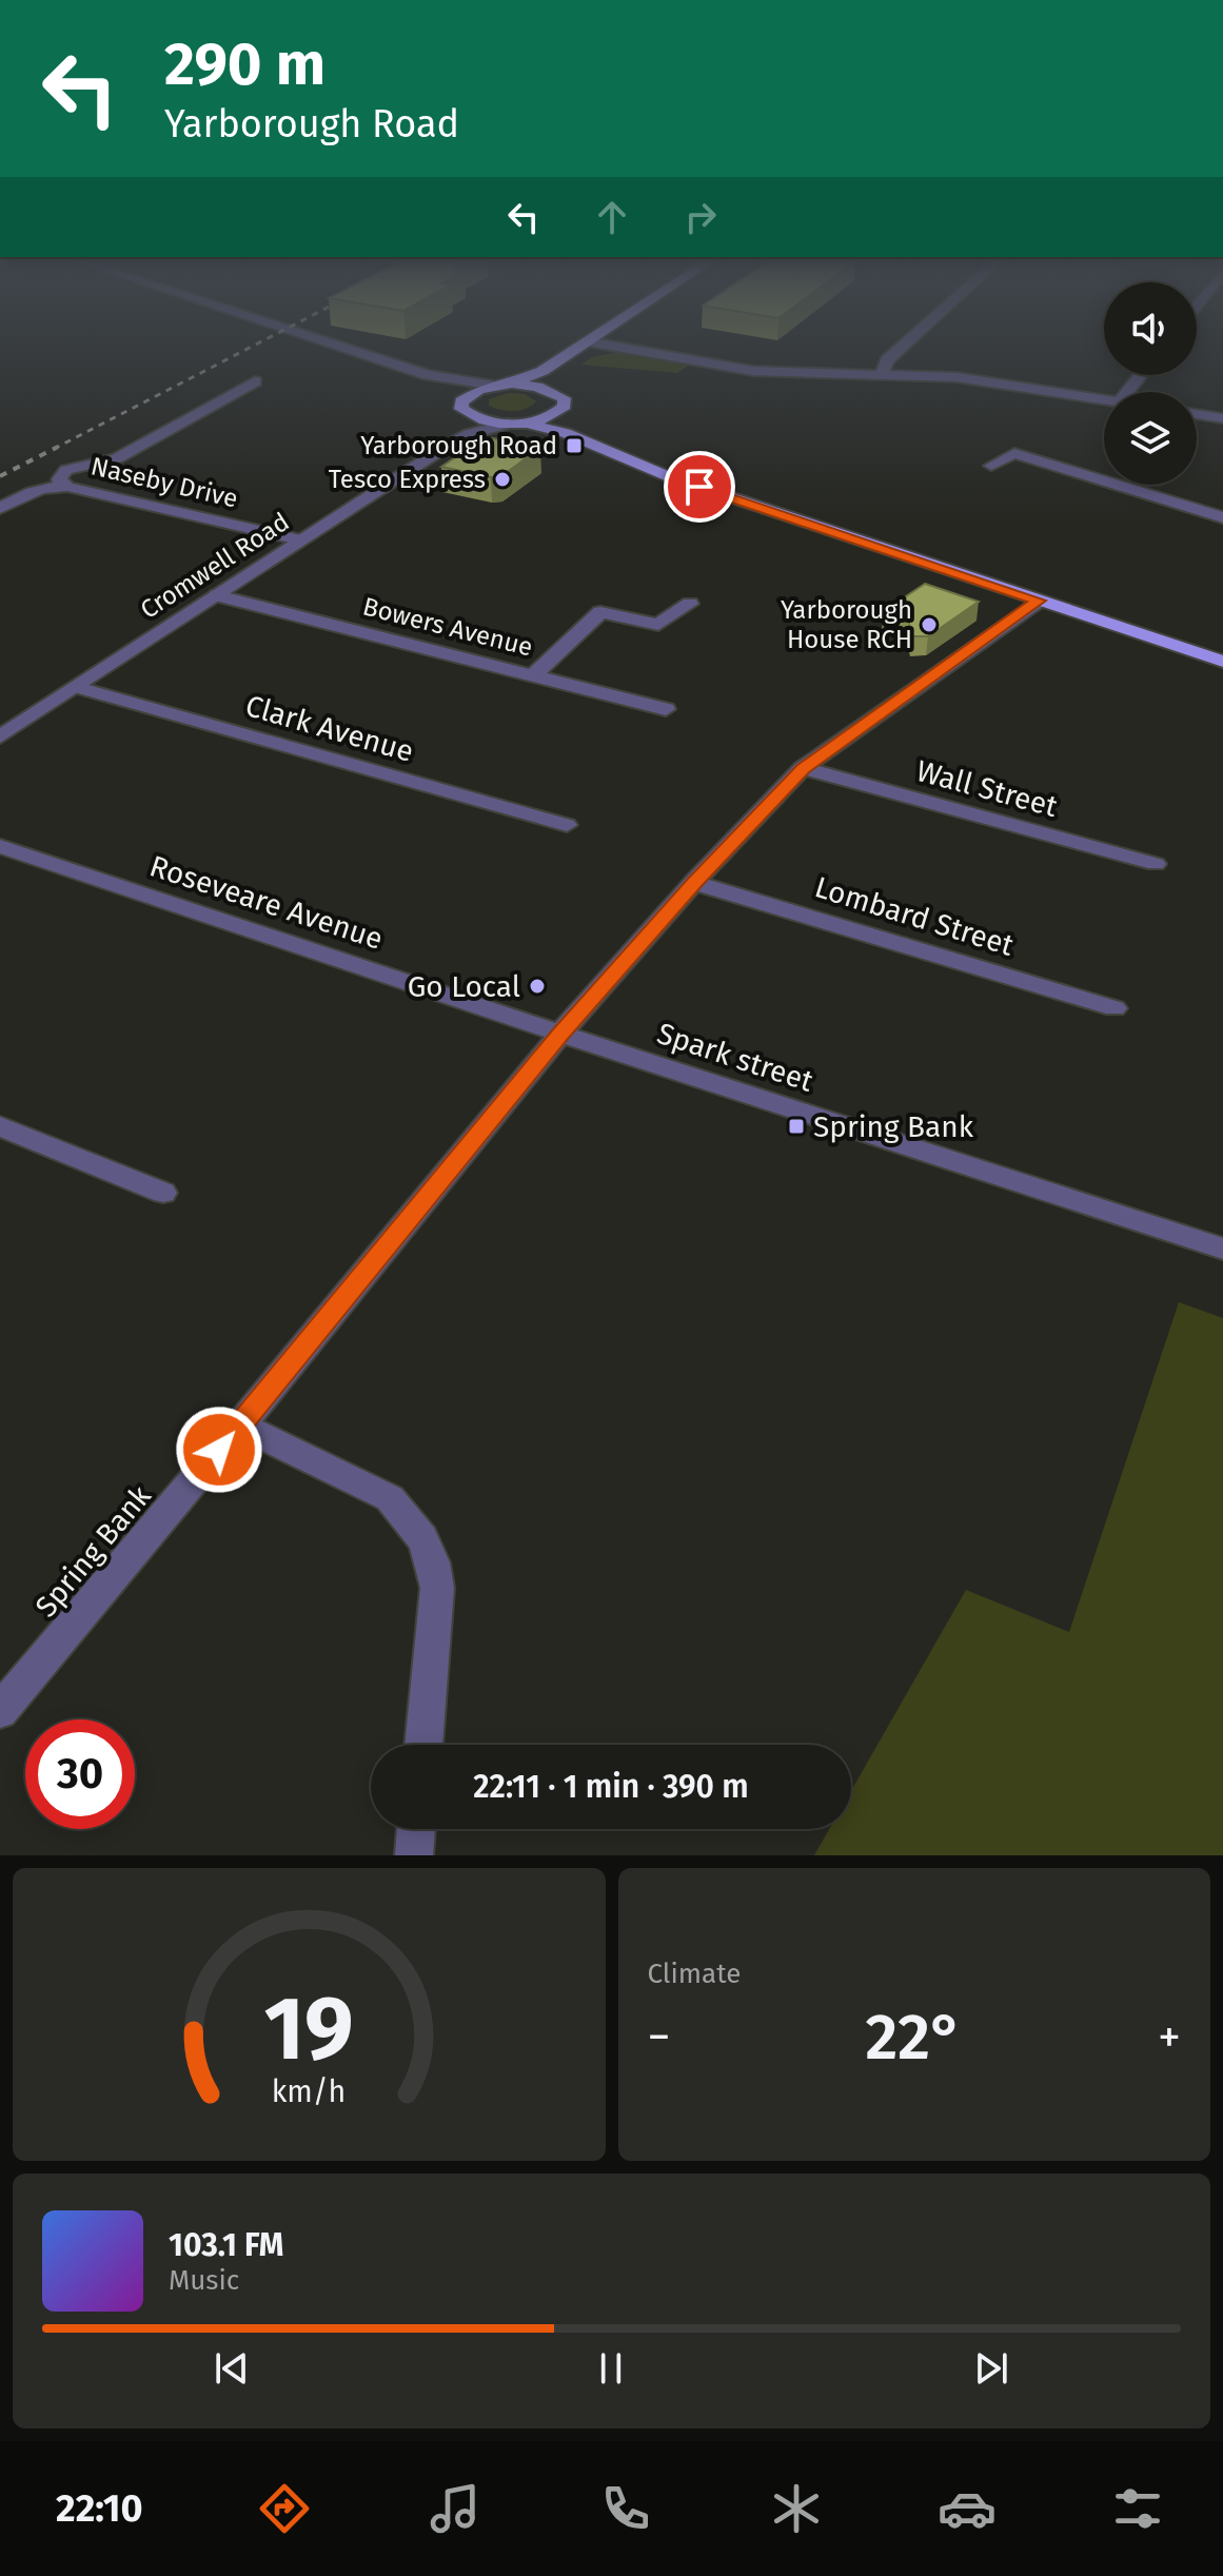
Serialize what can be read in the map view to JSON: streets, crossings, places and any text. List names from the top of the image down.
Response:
{
  "streets": {
    "street": [
      "Naseby Drive",
      "Cromwell Road",
      "Bowers Avenue",
      "Clark Avenue",
      "Wall Street",
      "Roseveare Avenue",
      "Lombard Street",
      "Spark street",
      "Spring Bank"
    ]
  },
  "crossings": [
    ["Naseby Drive", "Cromwell Road"],
    ["Cromwell Road", "Bowers Avenue"],
    ["Cromwell Road", "Clark Avenue"],
    ["Wall Street", "Spring Bank"],
    ["Roseveare Avenue", "Spark street"],
    ["Roseveare Avenue", "Spring Bank"],
    ["Lombard Street", "Spring Bank"],
    ["Spark street", "Spring Bank"]
  ],
  "places": {
    "transit": ["Yarborough Road", "Spring Bank"],
    "other": ["Tesco Express", "Yarborough House RCH", "Go Local"]
  },
  "page": {
    "turn": ["290 m", "Yarborough Road"],
    "limit": "30",
    "trip": "22:11 · 1 min · 390 m",
    "tile": "Climate",
    "heat": ["−", "22°", "+"],
    "song": ["103.1 FM", "Music"],
    "tabs": "22:10",
    "gauge": ["19", "km/h"]
  }
}
